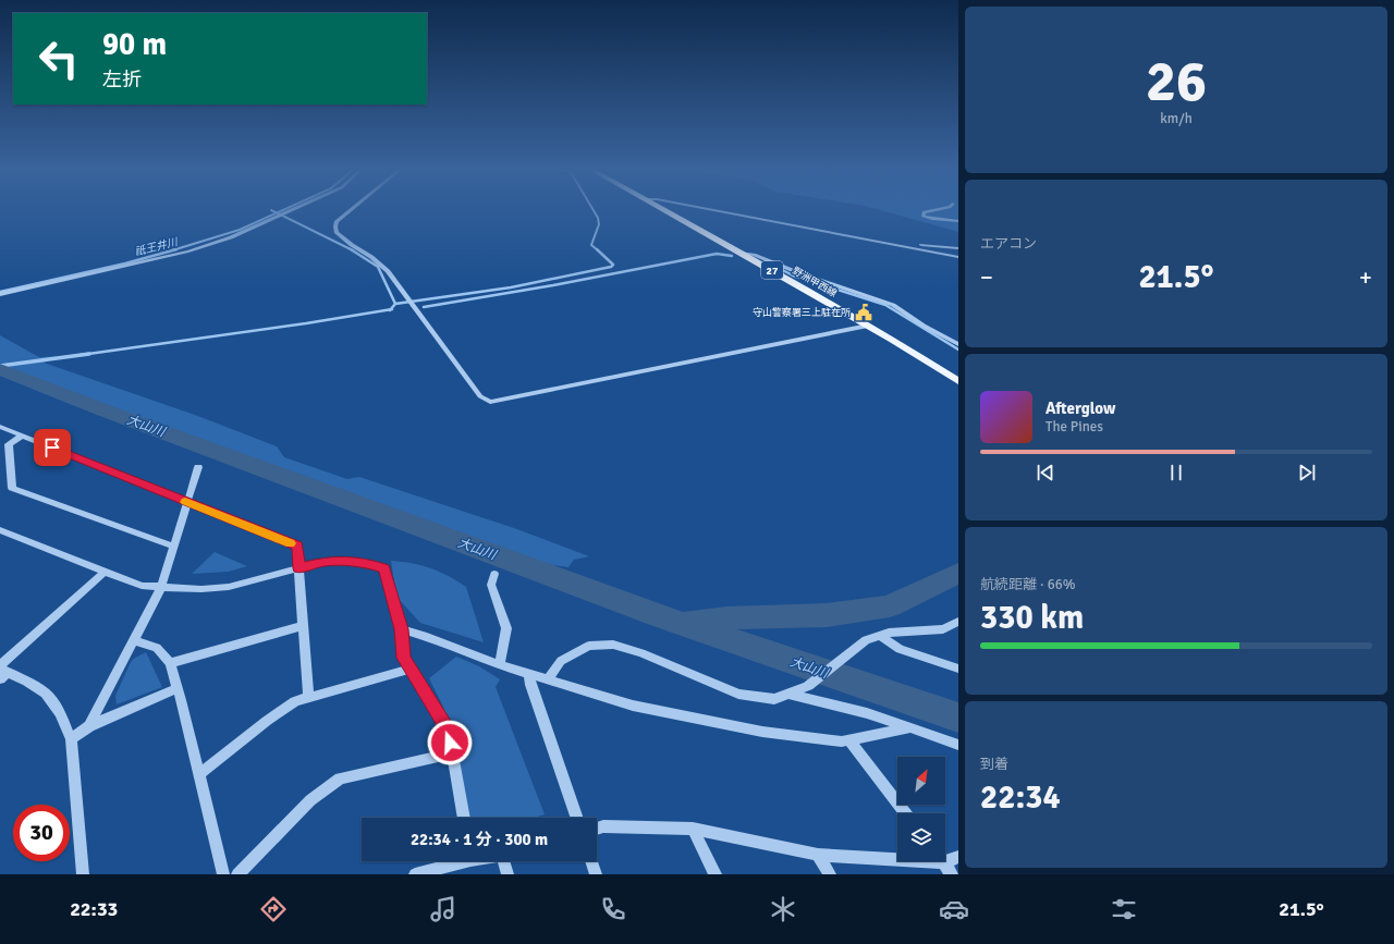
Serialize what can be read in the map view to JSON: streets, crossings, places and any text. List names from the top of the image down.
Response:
{
  "streets": {
    "main road": ["27", "野洲甲西線"]
  },
  "water": ["祇王井川", "大山川"],
  "places": {
    "public building": ["守山警察署三上駐在所"]
  },
  "north": "top right",
  "page": {
    "tile": [
      ["26", "km/h"],
      "エアコン",
      ["航続距離 · 66%", "330 km"],
      ["到着", "22:34"]
    ],
    "turn": ["90 m", "左折"],
    "heat": ["−", "21.5°", "+"],
    "song": ["Afterglow", "The Pines"],
    "limit": "30",
    "trip": "22:34 · 1 分 · 300 m",
    "tabs": ["22:33", "21.5°"]
  }
}
